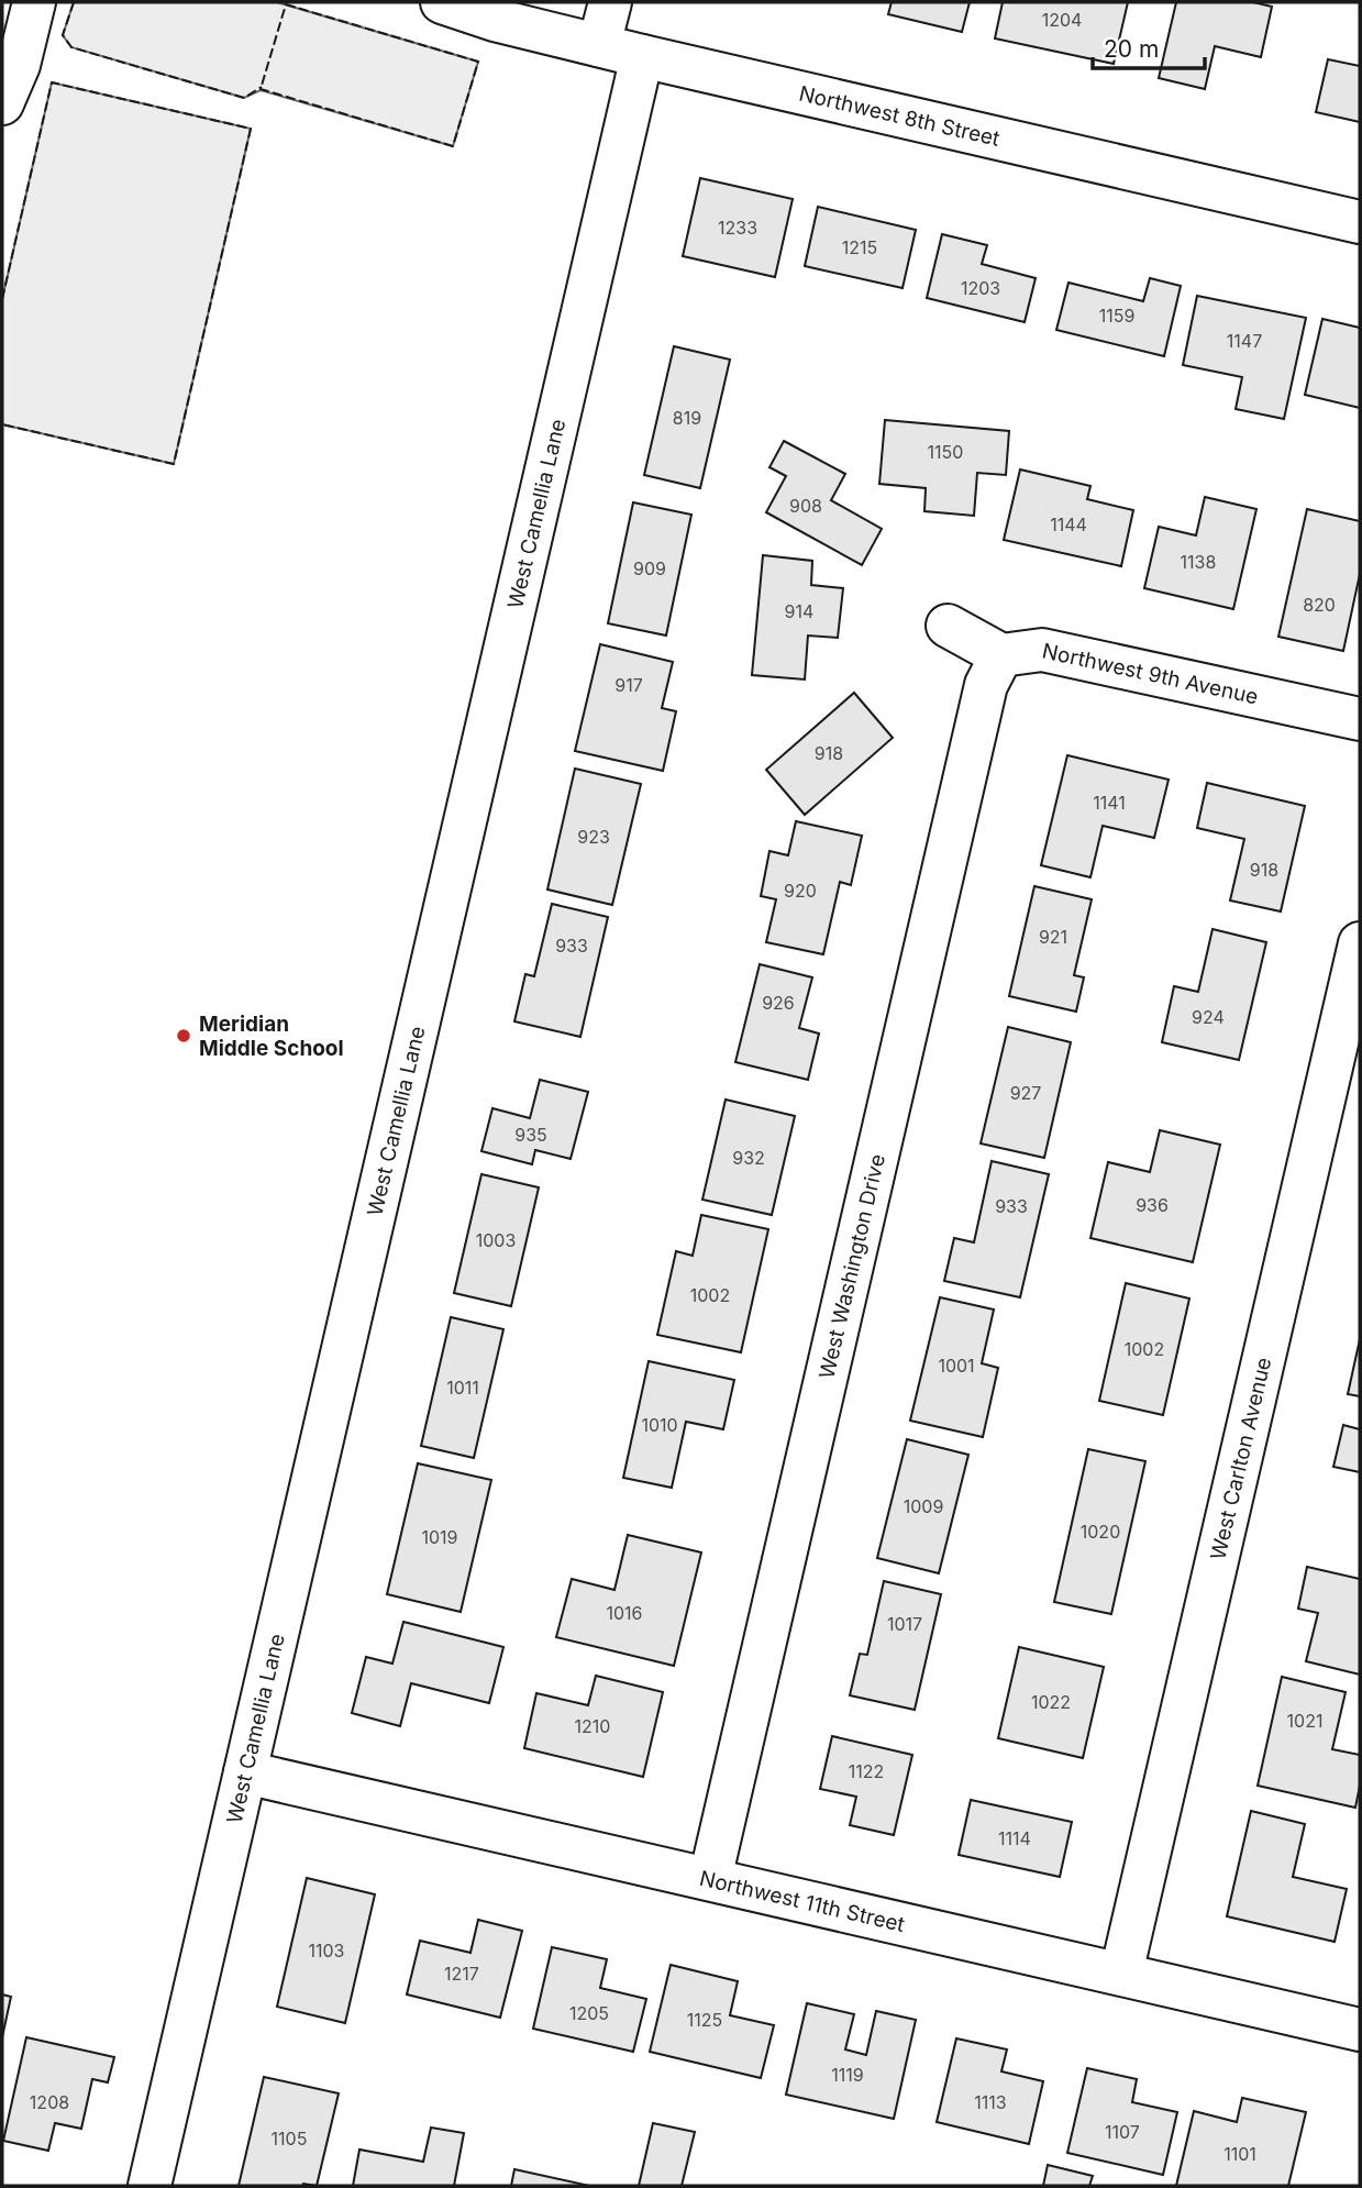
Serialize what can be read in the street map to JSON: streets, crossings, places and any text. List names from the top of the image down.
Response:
{
  "streets": {
    "street": [
      "Northwest 8th Street",
      "West Camellia Lane",
      "Northwest 9th Avenue",
      "West Washington Drive",
      "West Carlton Avenue",
      "Northwest 11th Street"
    ]
  },
  "crossings": [
    ["Northwest 8th Street", "West Camellia Lane"],
    ["West Camellia Lane", "Northwest 11th Street"],
    ["Northwest 9th Avenue", "West Washington Drive"],
    ["West Washington Drive", "Northwest 11th Street"],
    ["West Carlton Avenue", "Northwest 11th Street"]
  ],
  "places": ["Meridian Middle School"],
  "house_numbers": [
    "1204",
    "1233",
    "1215",
    "1203",
    "1159",
    "1147",
    "819",
    "1150",
    "908",
    "1144",
    "1138",
    "909",
    "820",
    "914",
    "917",
    "918",
    "1141",
    "923",
    "918",
    "920",
    "921",
    "933",
    "926",
    "924",
    "927",
    "935",
    "932",
    "936",
    "933",
    "1003",
    "1002",
    "1002",
    "1001",
    "1011",
    "1010",
    "1009",
    "1020",
    "1019",
    "1016",
    "1017",
    "1022",
    "1021",
    "1210",
    "1122",
    "1114",
    "1103",
    "1217",
    "1205",
    "1125",
    "1119",
    "1208",
    "1113",
    "1107",
    "1105",
    "1101"
  ],
  "scale_bar": "20 m"
}
